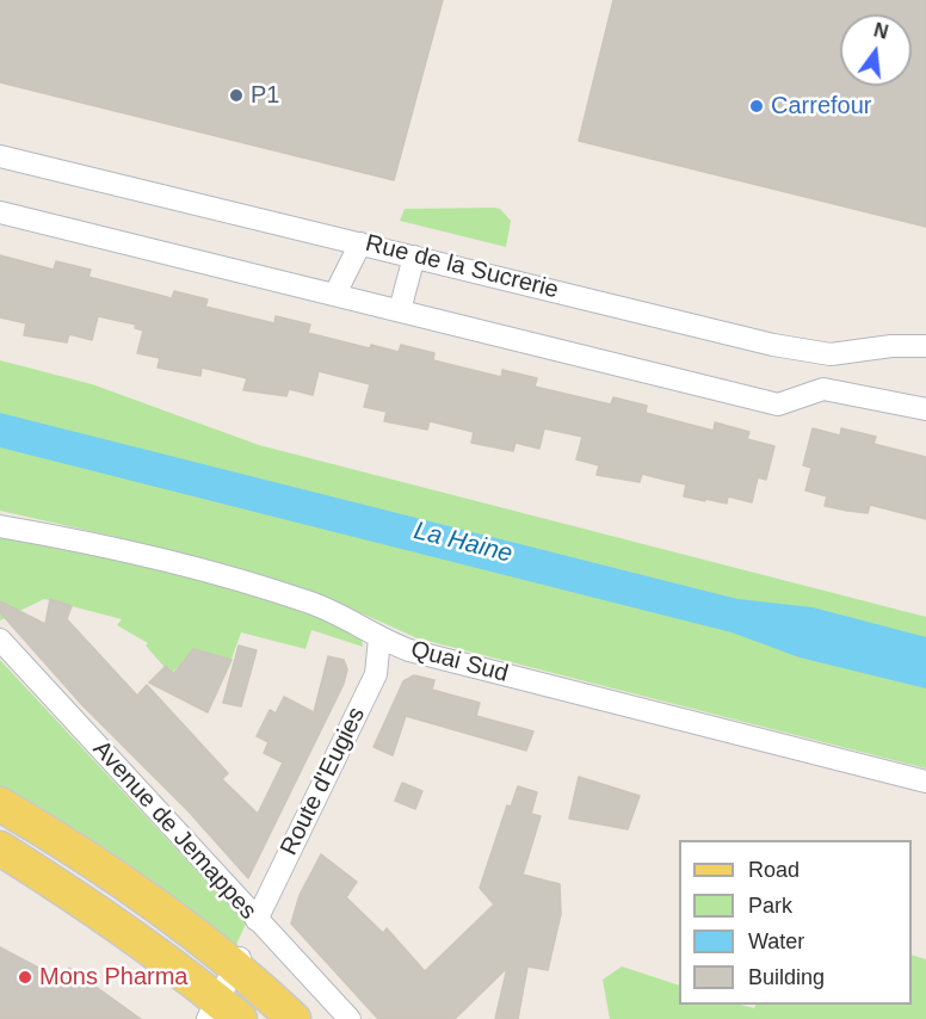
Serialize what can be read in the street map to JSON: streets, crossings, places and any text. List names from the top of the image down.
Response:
{
  "streets": {
    "street": [
      "Rue de la Sucrerie",
      "Quai Sud",
      "Route d'Eugies",
      "Avenue de Jemappes"
    ]
  },
  "crossings": [
    ["Quai Sud", "Route d'Eugies"],
    ["Route d'Eugies", "Avenue de Jemappes"]
  ],
  "water": ["La Haine"],
  "places": ["P1", "Carrefour", "Mons Pharma"],
  "legend": [
    "Road",
    "Park",
    "Water",
    "Building"
  ],
  "north": "top"
}
